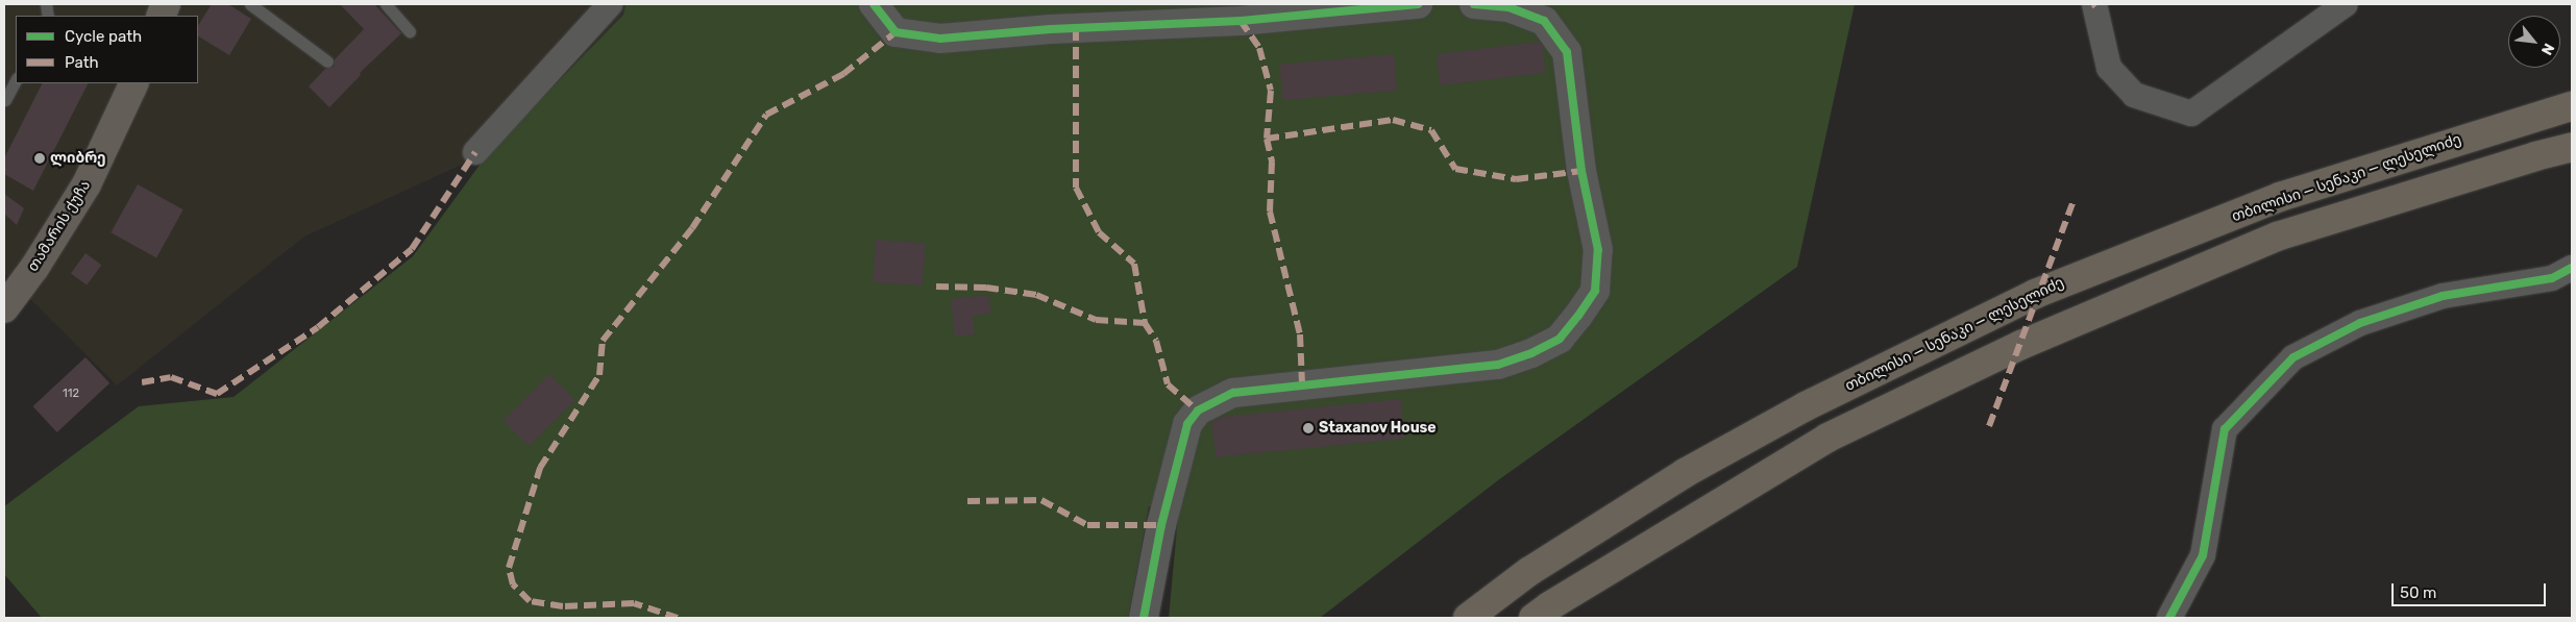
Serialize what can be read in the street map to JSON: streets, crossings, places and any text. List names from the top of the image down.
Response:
{
  "streets": {
    "highway": ["თბილისი — სენაკი — ლესელიძე"],
    "main road": ["თამარის ქუჩა"]
  },
  "places": ["ლიბრე", "Staxanov House"],
  "house_numbers": ["112"],
  "legend": ["Cycle path", "Path"],
  "scale_bar": "50 m",
  "north": "bottom right"
}
